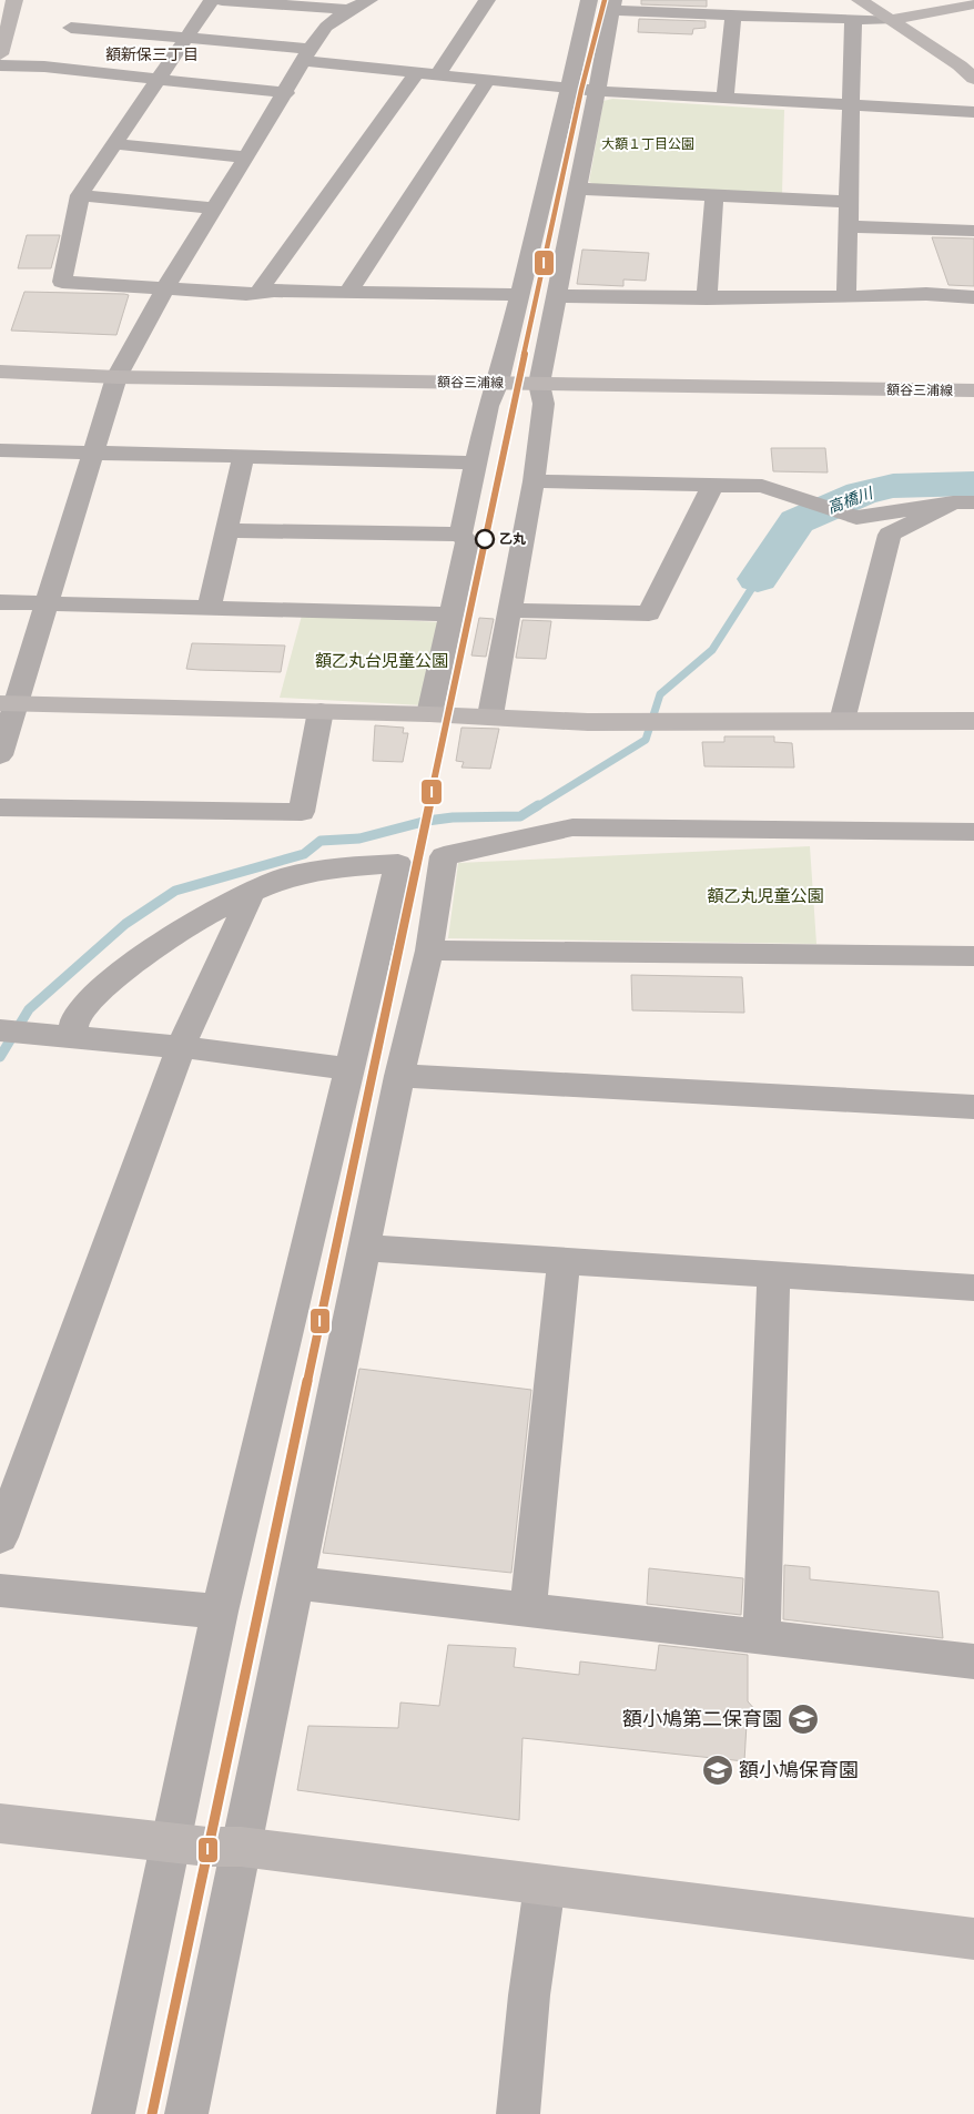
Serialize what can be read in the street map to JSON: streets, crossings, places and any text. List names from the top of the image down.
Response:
{
  "streets": {
    "street": ["額谷三浦線"]
  },
  "districts": ["額新保三丁目"],
  "water": ["高橋川"],
  "parks": ["大額１丁目公園", "額乙丸台児童公園", "額乙丸児童公園"],
  "places": {
    "other": ["乙丸"],
    "school or university": ["額小鳩第二保育園", "額小鳩保育園"]
  },
  "lines": ["transit line I"]
}
